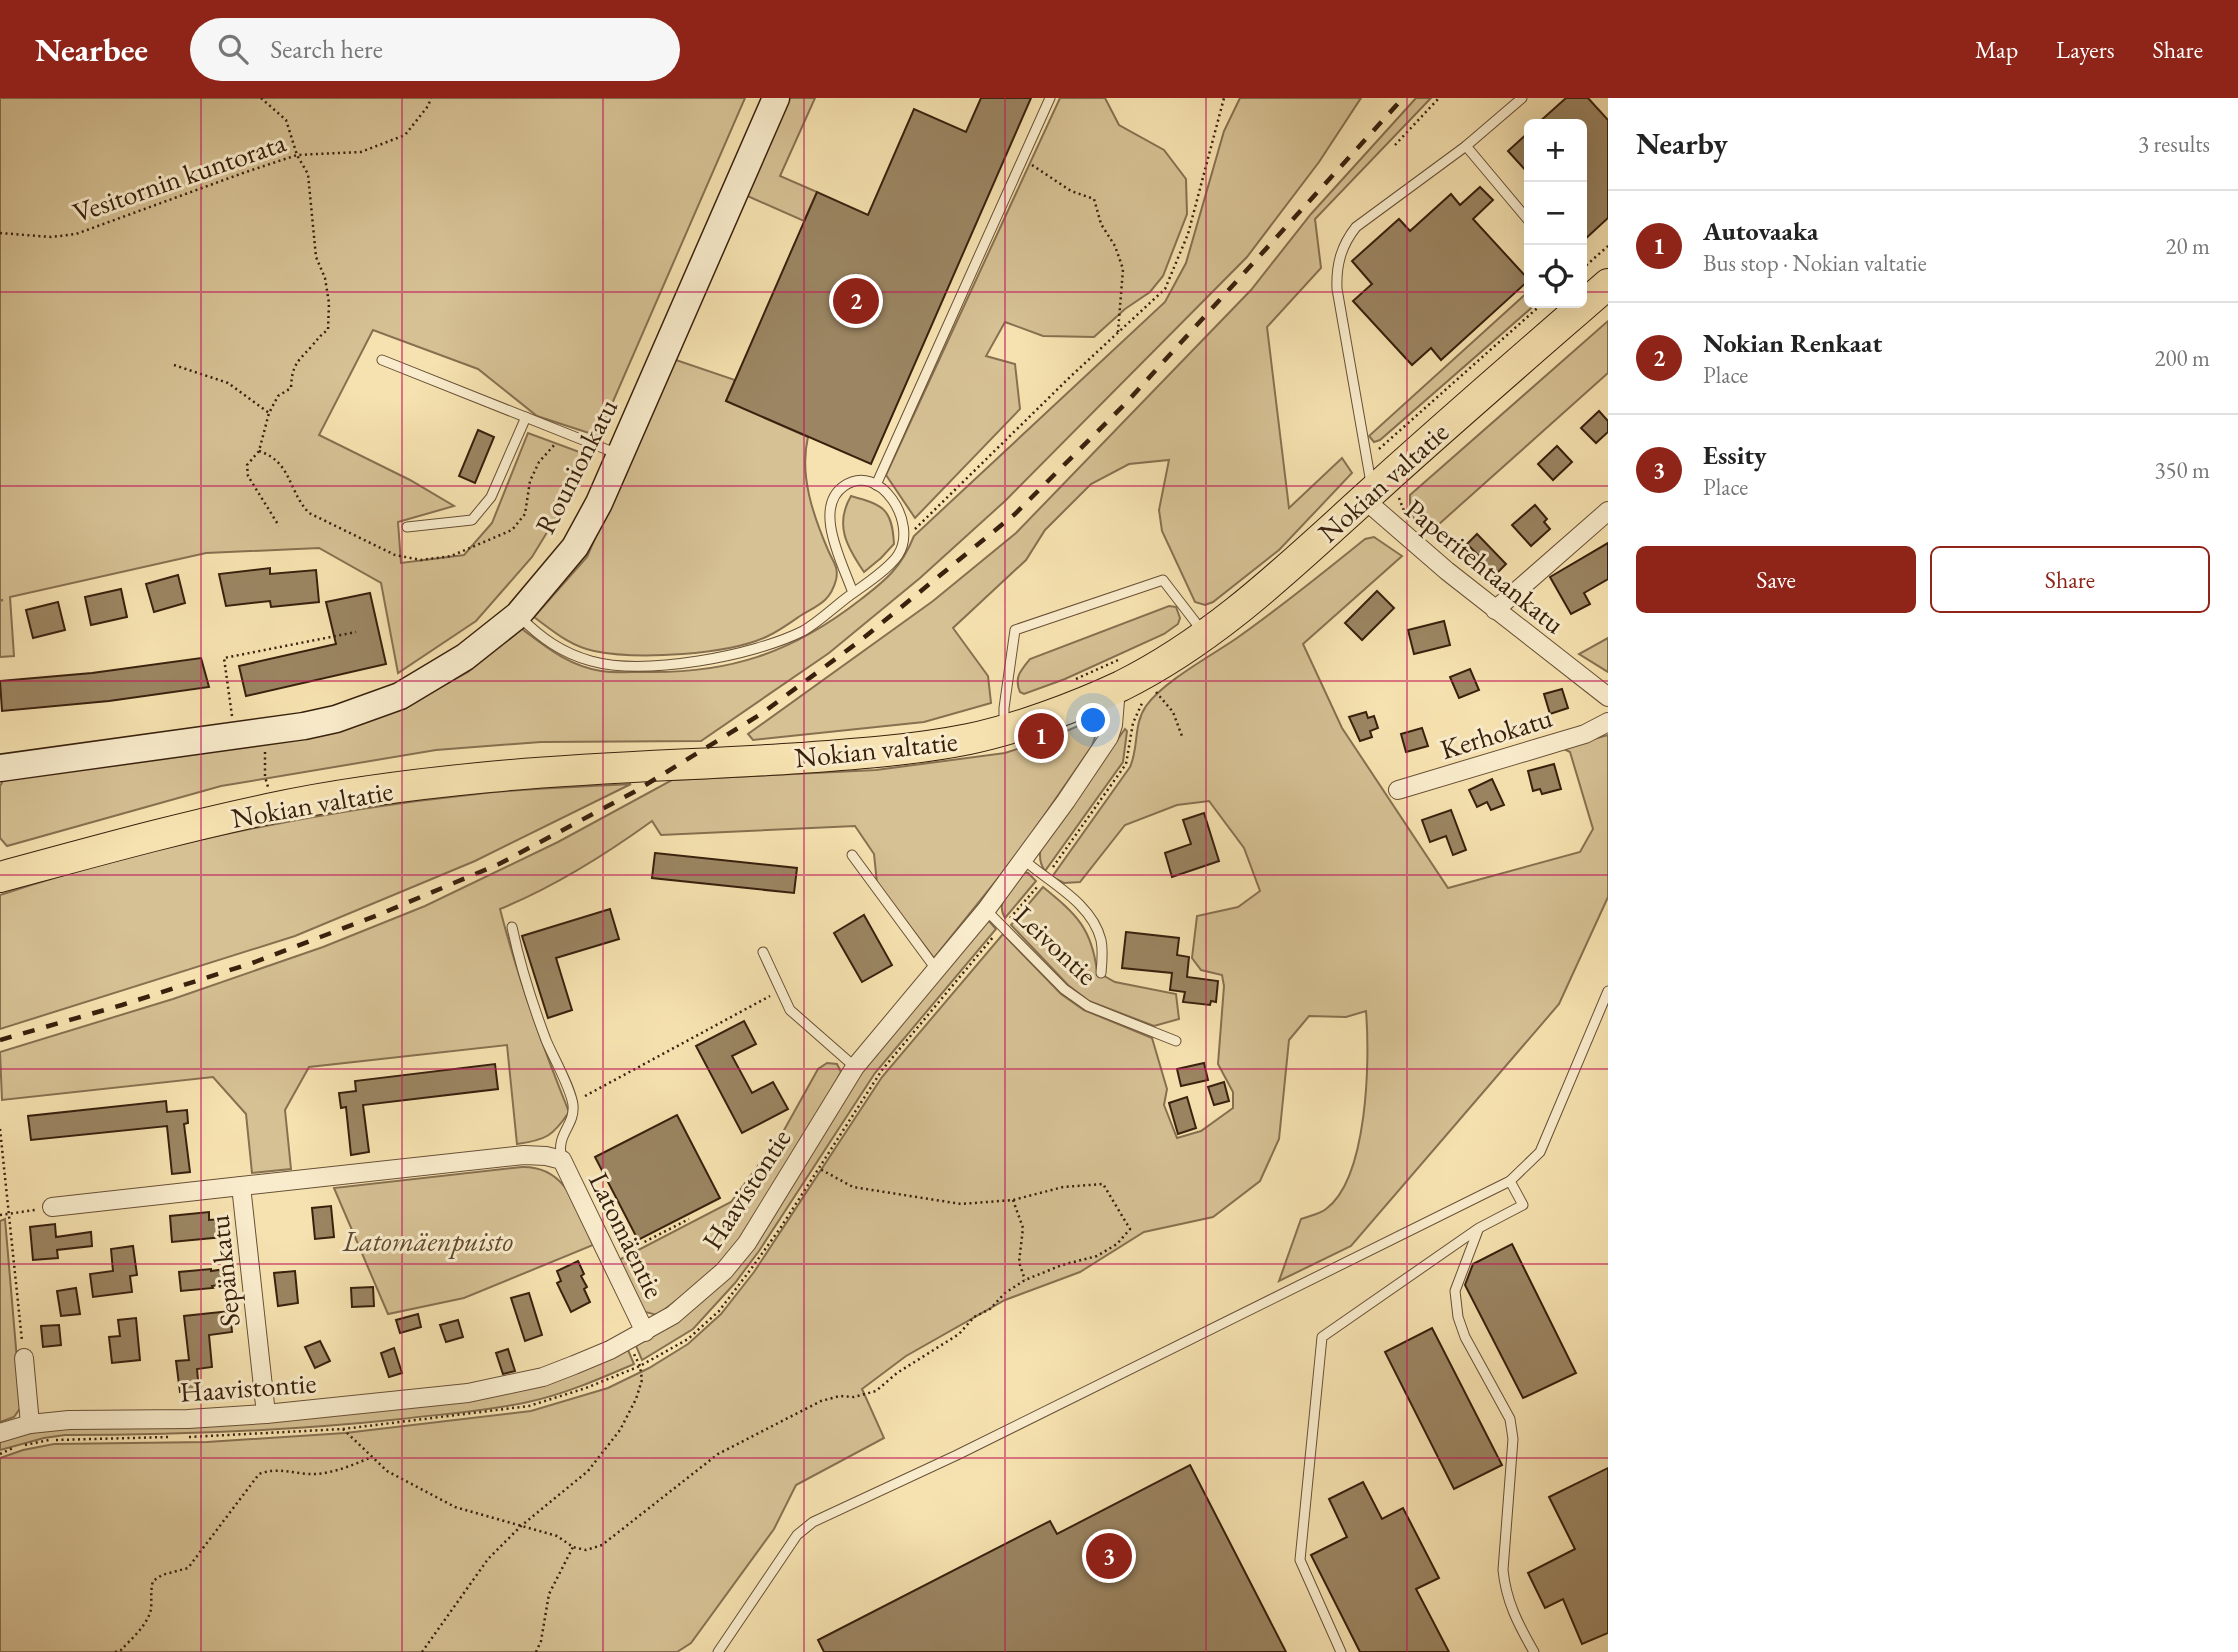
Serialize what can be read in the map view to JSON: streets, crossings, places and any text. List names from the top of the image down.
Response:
{
  "streets": {
    "main road": ["Rounionkatu", "Nokian valtatie"],
    "street": [
      "Paperitehtaankatu",
      "Kerhokatu",
      "Haavistontie",
      "Latomäentie",
      "Sepänkatu"
    ],
    "lane": ["Leivontie"],
    "path": ["Vesitornin kuntorata"]
  },
  "crossings": [
    ["Nokian valtatie", "Paperitehtaankatu"],
    ["Nokian valtatie", "Haavistontie"],
    ["Leivontie", "Haavistontie"],
    ["Haavistontie", "Latomäentie"],
    ["Haavistontie", "Sepänkatu"]
  ],
  "parks": ["Latomäenpuisto"],
  "page": {
    "header": "Nearbee",
    "search": "Search here",
    "nav": ["Map", "Layers", "Share"],
    "heading": ["Nearby", "3 results"],
    "map_buttons": ["+", "−"],
    "list": [
      {
        "mark": "1",
        "name": "Autovaaka",
        "note": "Bus stop · Nokian valtatie",
        "value": "20 m"
      },
      {
        "mark": "2",
        "name": "Nokian Renkaat",
        "note": "Place",
        "value": "200 m"
      },
      {
        "mark": "3",
        "name": "Essity",
        "note": "Place",
        "value": "350 m"
      }
    ],
    "pins": ["2", "1", "3"],
    "buttons": ["Save", "Share"]
  }
}
